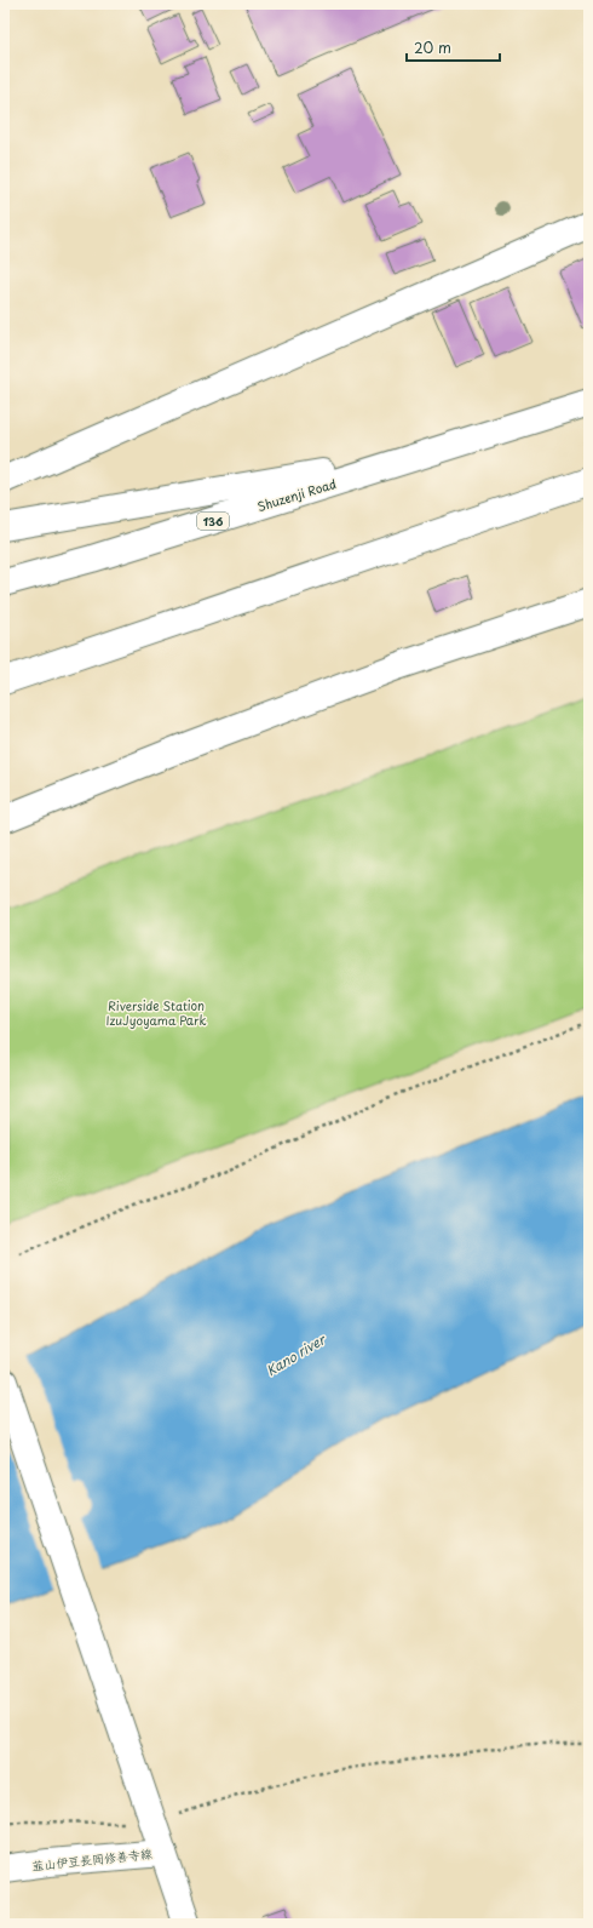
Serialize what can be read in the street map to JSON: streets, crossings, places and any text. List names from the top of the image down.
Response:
{
  "streets": {
    "main road": ["Shuzenji Road", "136", "韮山伊豆長岡修善寺線"]
  },
  "water": ["Kano river"],
  "parks": ["Riverside Station IzuJyoyama Park"],
  "scale_bar": "20 m"
}
